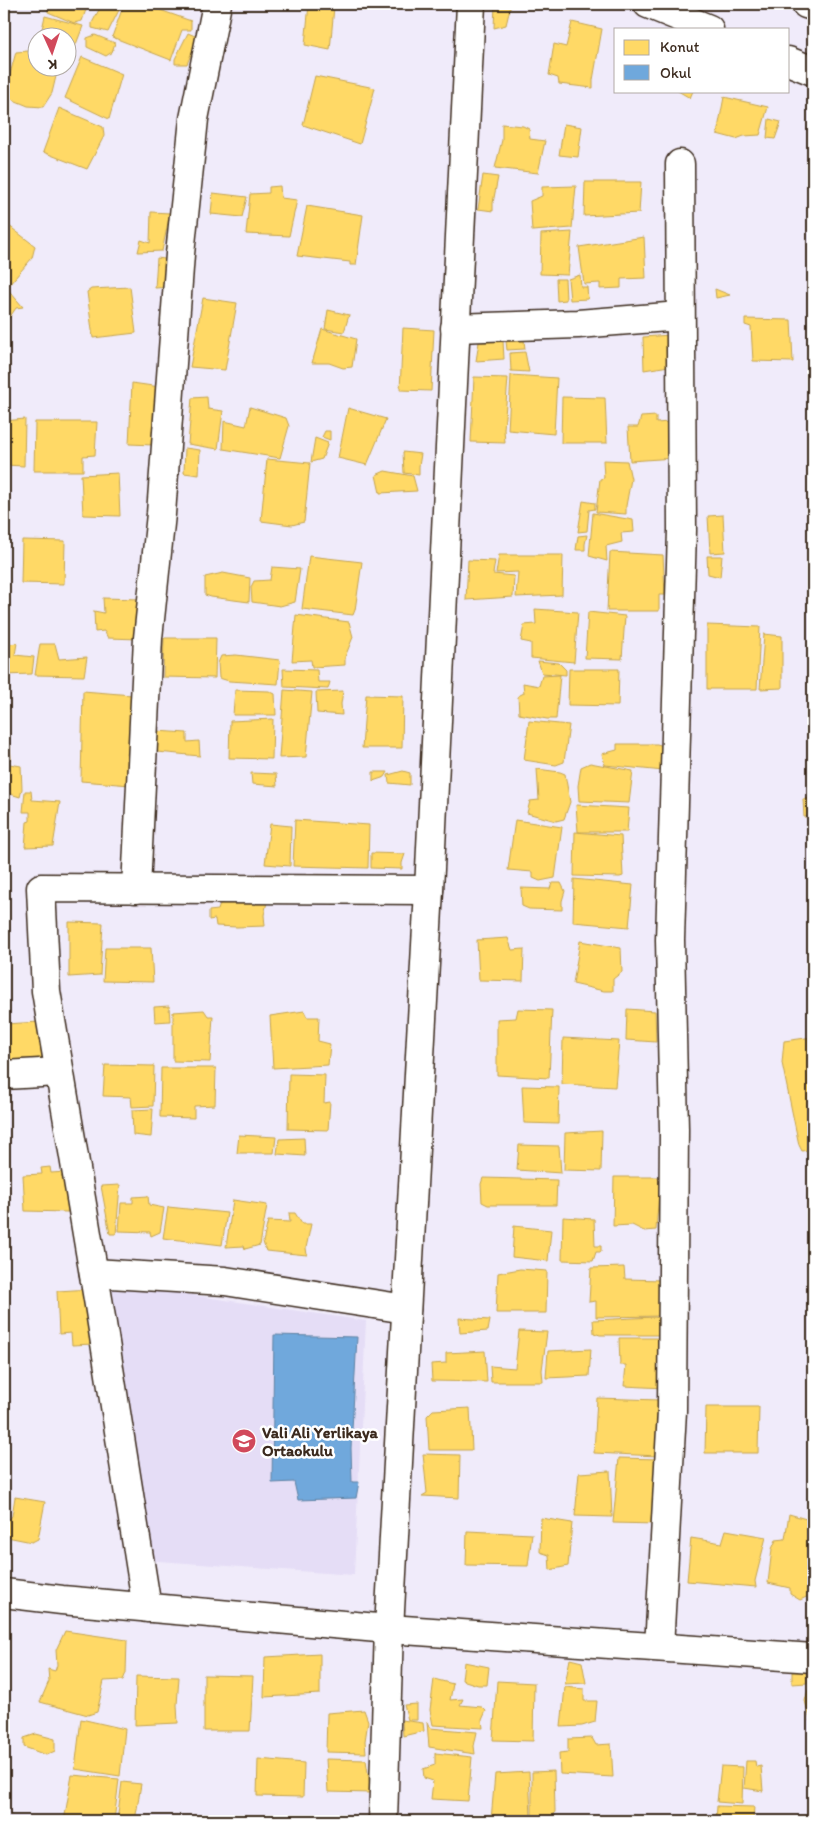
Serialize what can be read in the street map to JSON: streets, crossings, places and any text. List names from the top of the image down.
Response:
{
  "places": {
    "school or university": ["Vali Ali Yerlikaya Ortaokulu"]
  },
  "legend": ["Konut", "Okul"],
  "north": "bottom"
}
